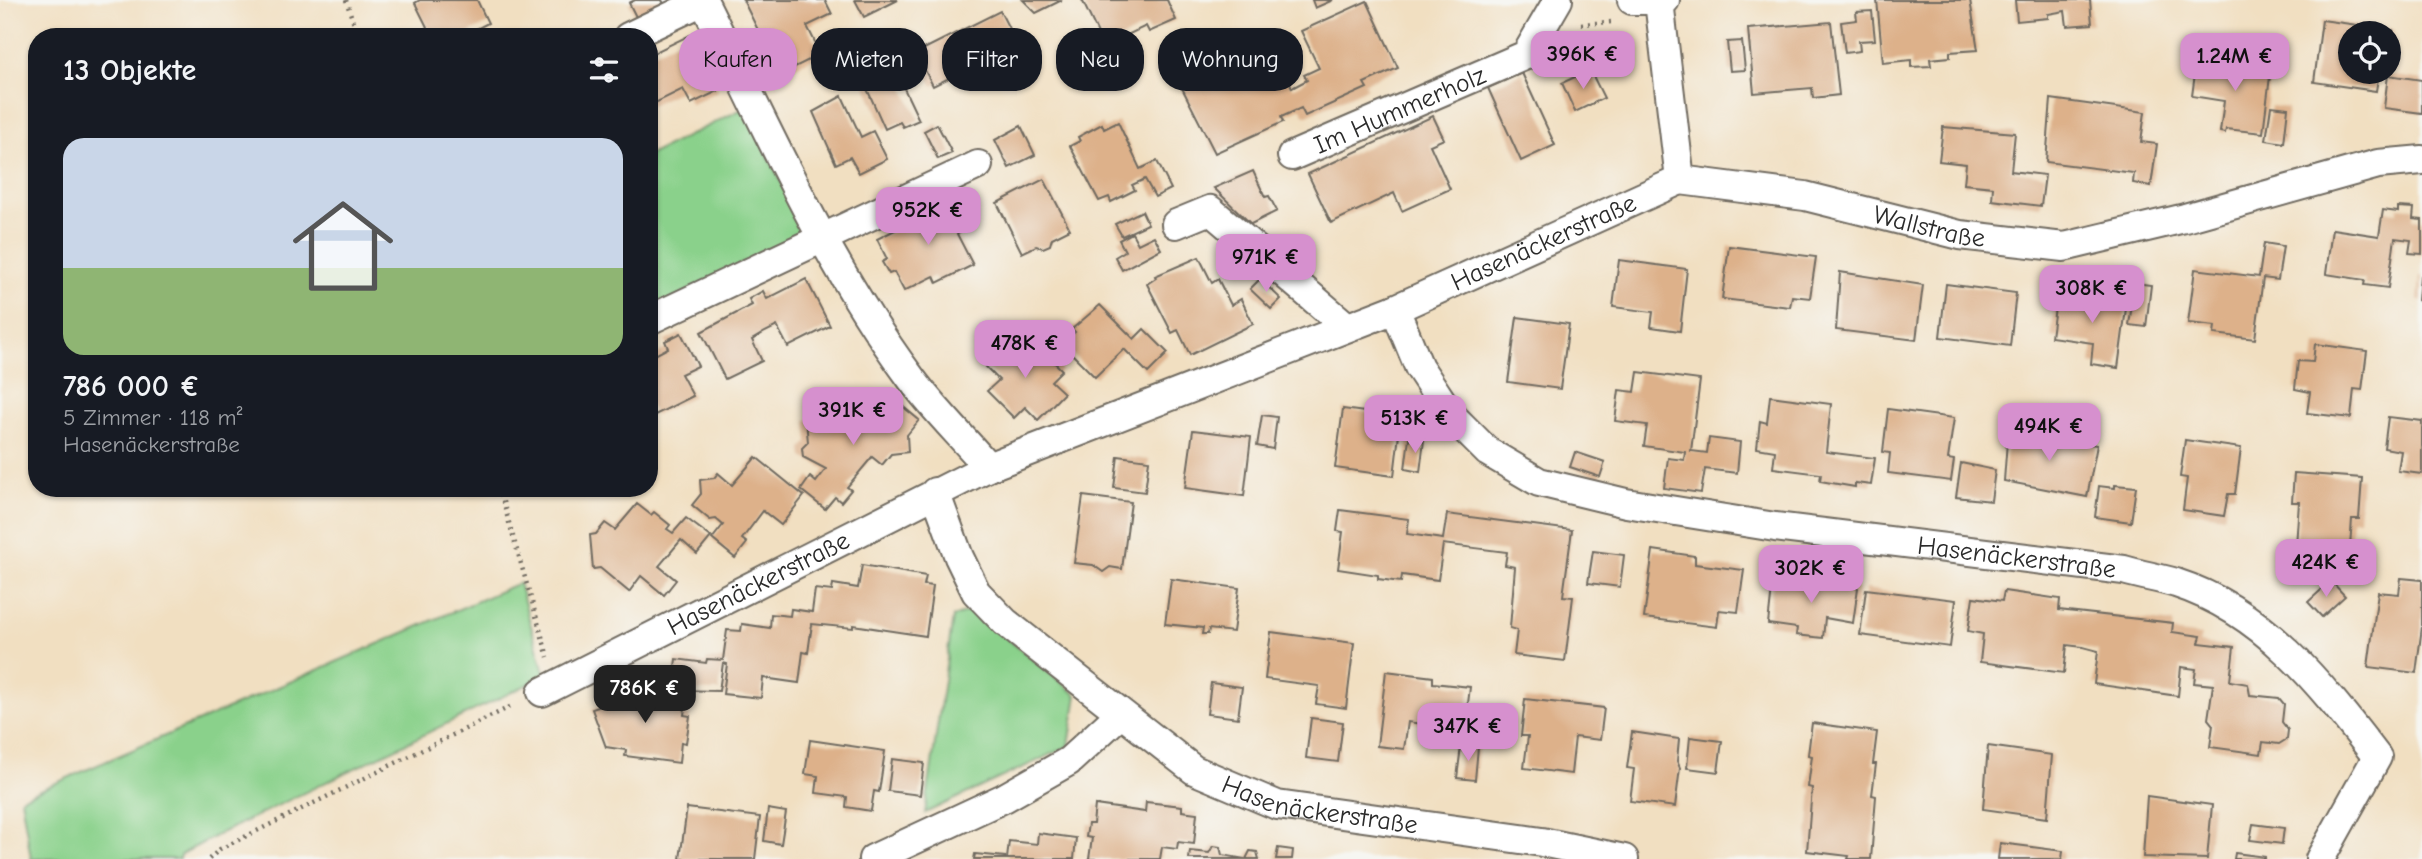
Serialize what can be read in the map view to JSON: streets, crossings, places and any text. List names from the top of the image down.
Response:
{
  "streets": {
    "street": ["Im Hummerholz", "Wallstraße", "Hasenäckerstraße"]
  },
  "crossings": [
    ["Wallstraße", "Hasenäckerstraße"]
  ],
  "page": {
    "chip": [
      "Kaufen",
      "Mieten",
      "Filter",
      "Neu",
      "Wohnung"
    ],
    "heading": "13 Objekte",
    "price": [
      "396K €",
      "1.24M €",
      "952K €",
      "971K €",
      "308K €",
      "478K €",
      "391K €",
      "513K €",
      "494K €",
      "424K €",
      "302K €",
      "786K €",
      "347K €"
    ],
    "list": [
      {
        "name": "786 000 €",
        "note": "5 Zimmer · 118 m² · Hasenäckerstraße"
      }
    ]
  }
}
